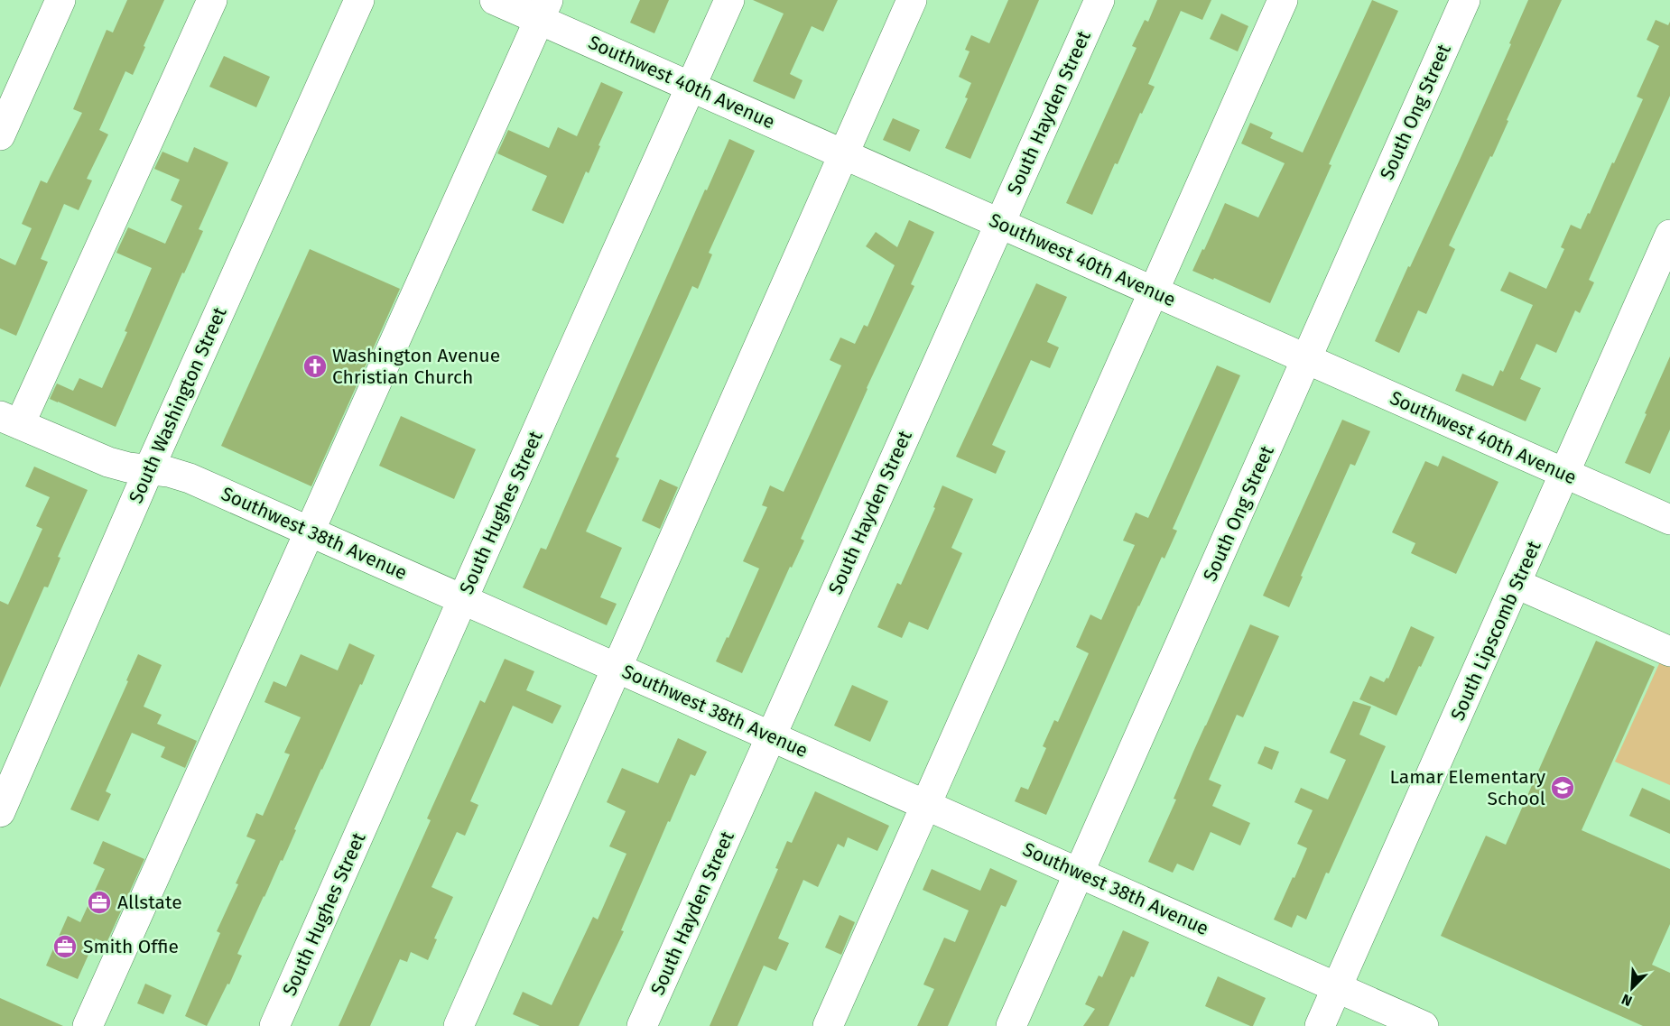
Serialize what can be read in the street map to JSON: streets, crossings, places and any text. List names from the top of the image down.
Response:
{
  "streets": {
    "street": [
      "Southwest 40th Avenue",
      "South Ong Street",
      "South Hayden Street",
      "South Washington Street",
      "South Hughes Street",
      "Southwest 38th Avenue",
      "South Lipscomb Street"
    ]
  },
  "crossings": [
    ["Southwest 40th Avenue", "South Ong Street"],
    ["Southwest 40th Avenue", "South Hayden Street"],
    ["Southwest 40th Avenue", "South Hughes Street"],
    ["Southwest 40th Avenue", "South Lipscomb Street"],
    ["South Ong Street", "Southwest 38th Avenue"],
    ["South Hayden Street", "Southwest 38th Avenue"],
    ["South Washington Street", "Southwest 38th Avenue"],
    ["South Hughes Street", "Southwest 38th Avenue"],
    ["Southwest 38th Avenue", "South Lipscomb Street"]
  ],
  "places": {
    "church": ["Washington Avenue Christian Church"],
    "school or university": ["Lamar Elementary School"],
    "office": ["Allstate", "Smith Offie"]
  },
  "north": "bottom left"
}
